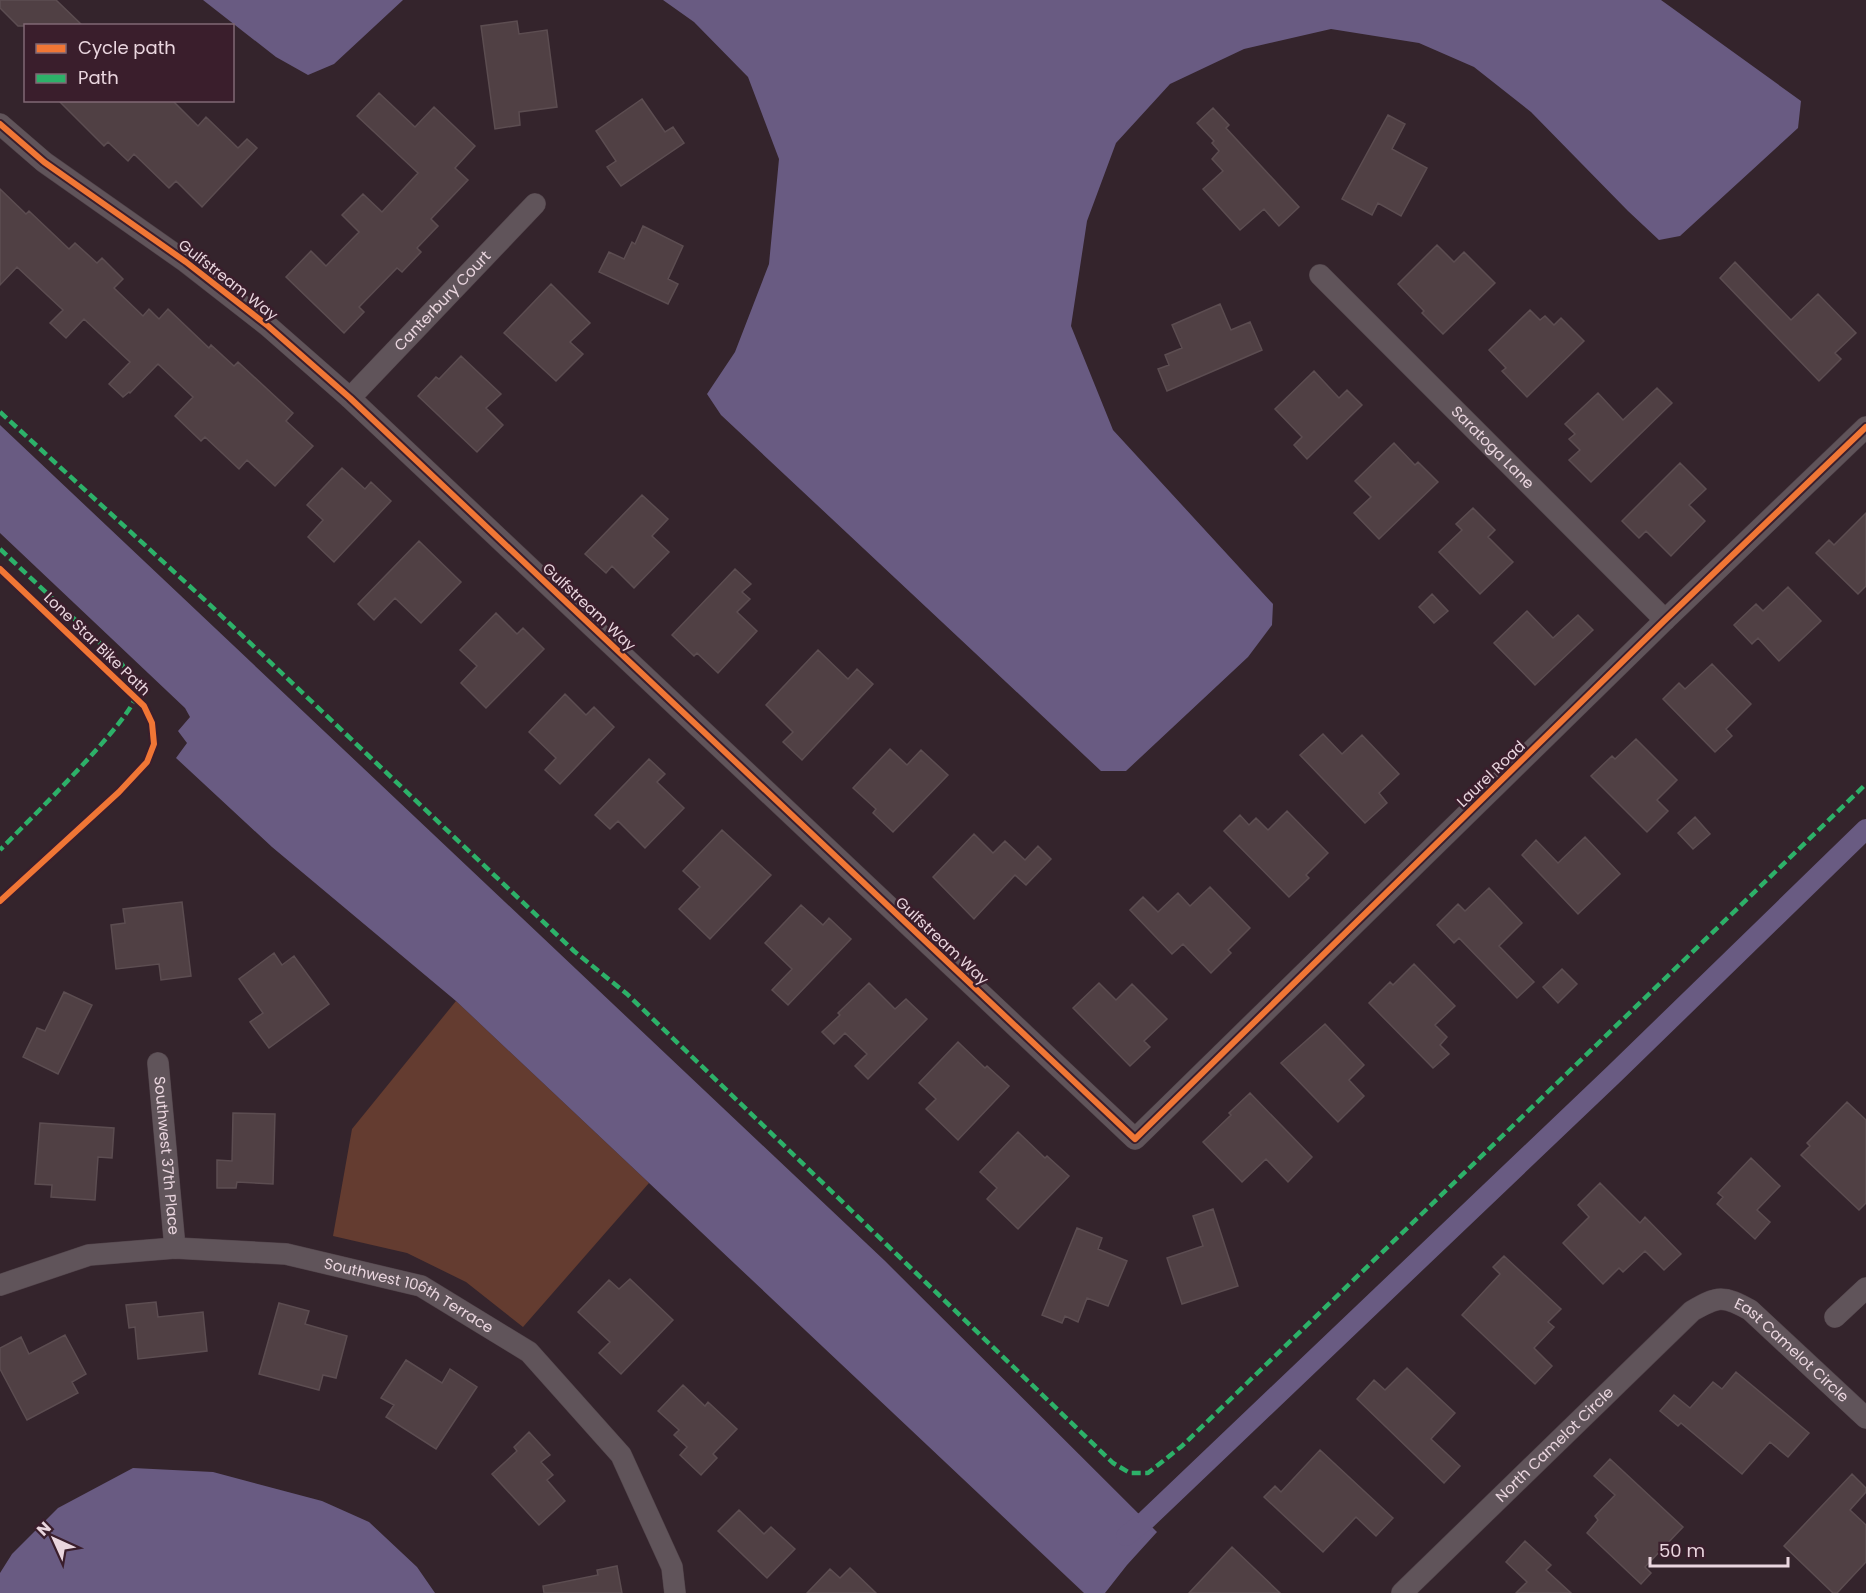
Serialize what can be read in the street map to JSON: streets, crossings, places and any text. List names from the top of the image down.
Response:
{
  "streets": {
    "street": [
      "Gulfstream Way",
      "Canterbury Court",
      "Saratoga Lane",
      "Laurel Road",
      "Southwest 37th Place",
      "Southwest 106th Terrace",
      "East Camelot Circle",
      "North Camelot Circle"
    ],
    "cycle path": ["Lone Star Bike Path"]
  },
  "crossings": [
    ["Gulfstream Way", "Canterbury Court"],
    ["Gulfstream Way", "Laurel Road"],
    ["Saratoga Lane", "Laurel Road"],
    ["Southwest 37th Place", "Southwest 106th Terrace"],
    ["East Camelot Circle", "North Camelot Circle"]
  ],
  "legend": ["Cycle path", "Path"],
  "scale_bar": "50 m",
  "north": "top left"
}
